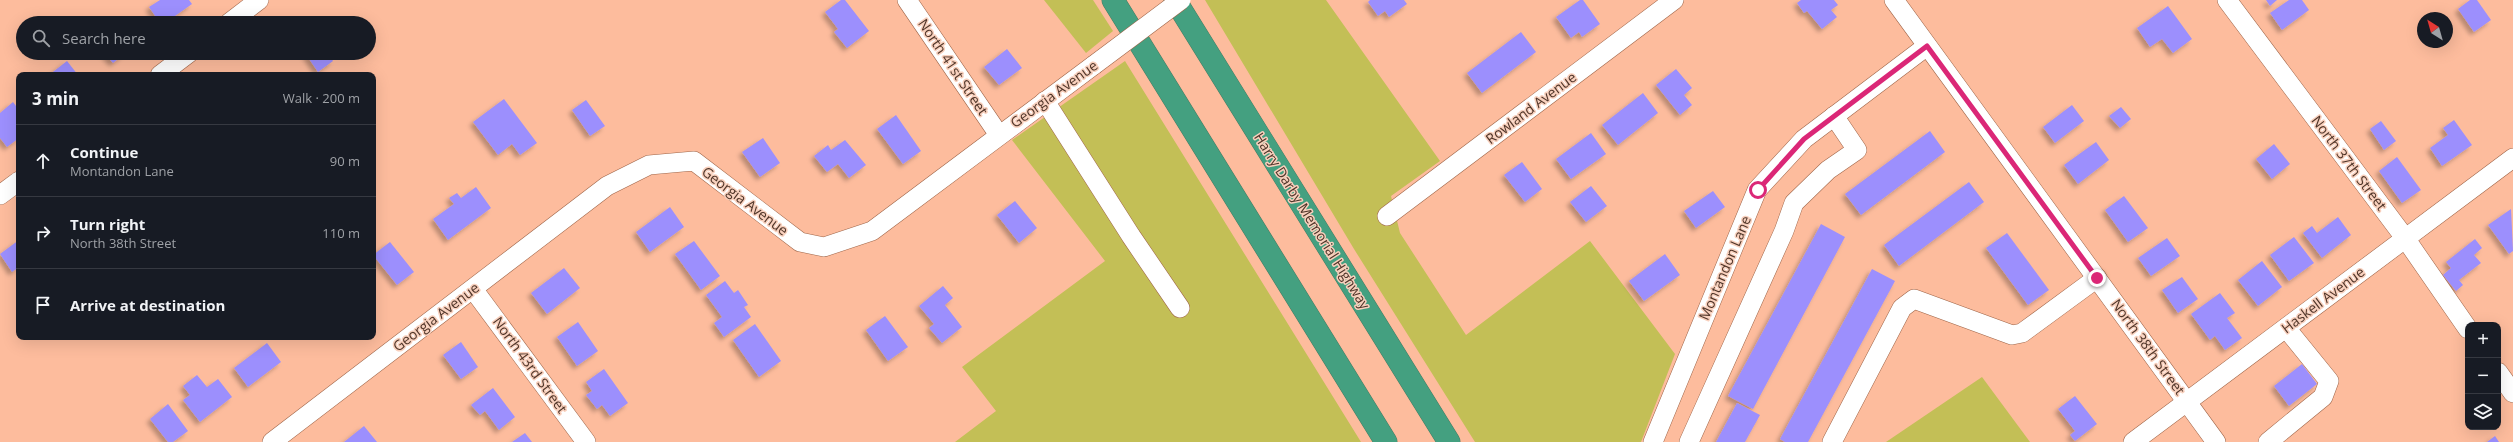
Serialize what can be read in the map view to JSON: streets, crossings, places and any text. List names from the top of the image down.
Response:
{
  "streets": {
    "highway": ["Harry Darby Memorial Highway"],
    "street": [
      "North 41st Street",
      "Georgia Avenue",
      "Rowland Avenue",
      "North 37th Street",
      "Montandon Lane",
      "Haskell Avenue",
      "North 38th Street",
      "North 43rd Street"
    ]
  },
  "crossings": [
    ["North 41st Street", "Georgia Avenue"],
    ["Georgia Avenue", "North 43rd Street"],
    ["North 37th Street", "Haskell Avenue"],
    ["Montandon Lane", "North 38th Street"],
    ["Haskell Avenue", "North 38th Street"]
  ],
  "north": "top left",
  "page": {
    "search": "Search here",
    "heading": ["3 min", "Walk · 200 m"],
    "list": [
      ["Continue", "Montandon Lane", "90 m"],
      ["Turn right", "North 38th Street", "110 m"],
      "Arrive at destination"
    ],
    "map_buttons": ["+", "−"]
  }
}
